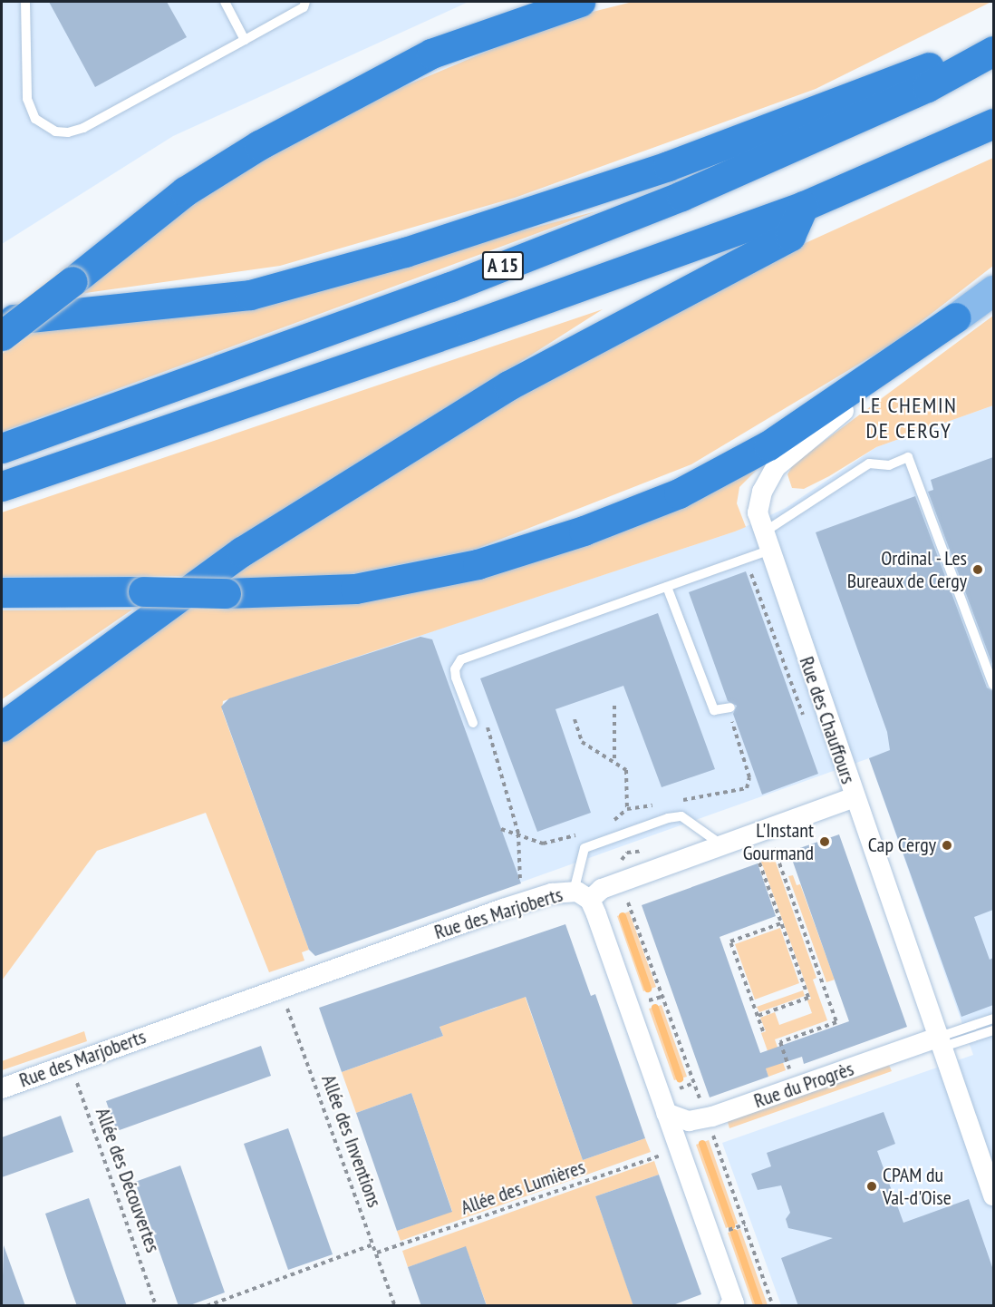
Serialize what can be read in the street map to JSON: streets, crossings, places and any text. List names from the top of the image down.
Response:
{
  "streets": {
    "highway": ["A 15"],
    "street": ["Rue des Chauffours", "Rue des Marjoberts", "Rue du Progrès"],
    "path": ["Allée des Inventions", "Allée des Découvertes", "Allée des Lumières"]
  },
  "crossings": [
    ["Rue des Chauffours", "Rue du Progrès"],
    ["Rue des Marjoberts", "Rue du Progrès"],
    ["Rue des Marjoberts", "Allée des Inventions"],
    ["Rue des Marjoberts", "Allée des Découvertes"],
    ["Rue des Marjoberts", "Allée des Lumières"],
    ["Allée des Inventions", "Allée des Lumières"]
  ],
  "districts": ["LE CHEMIN DE CERGY"],
  "places": [
    "Ordinal - Les Bureaux de Cergy",
    "L'Instant Gourmand",
    "Cap Cergy",
    "CPAM du Val-d'Oise"
  ]
}
